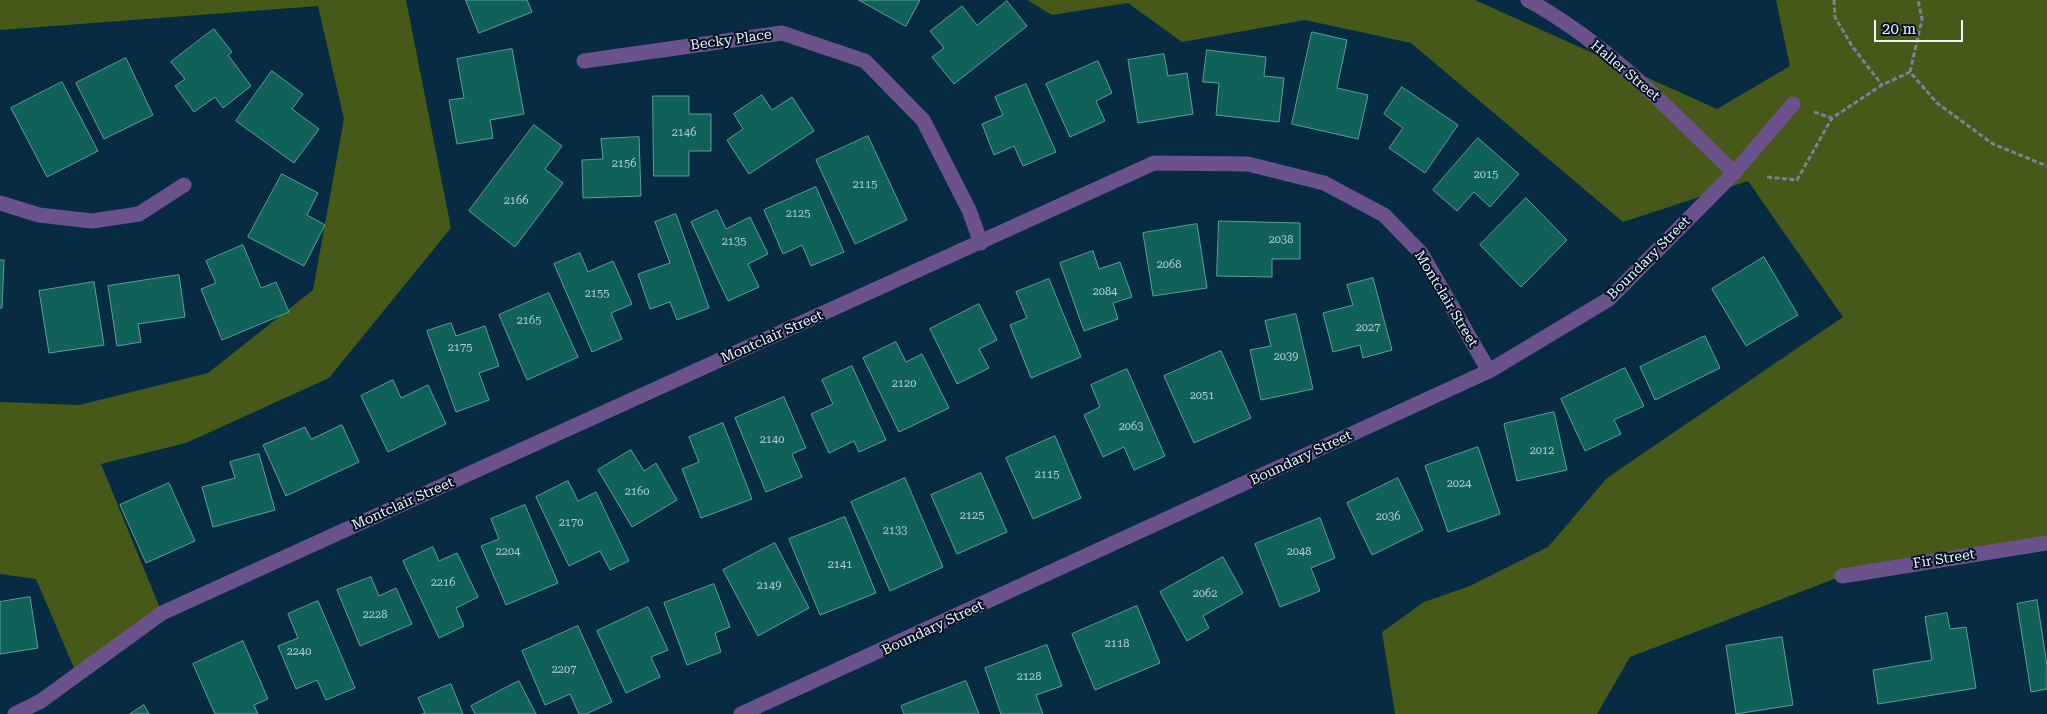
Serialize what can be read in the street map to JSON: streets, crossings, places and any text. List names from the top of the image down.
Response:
{
  "streets": {
    "street": [
      "Becky Place",
      "Haller Street",
      "Boundary Street",
      "Montclair Street",
      "Fir Street"
    ]
  },
  "crossings": [
    ["Becky Place", "Montclair Street"],
    ["Haller Street", "Boundary Street"],
    ["Boundary Street", "Montclair Street"]
  ],
  "house_numbers": [
    "2146",
    "2156",
    "2015",
    "2115",
    "2166",
    "2125",
    "2038",
    "2135",
    "2068",
    "2084",
    "2155",
    "2165",
    "2027",
    "2175",
    "2039",
    "2120",
    "2051",
    "2063",
    "2140",
    "2012",
    "2115",
    "2024",
    "2160",
    "2125",
    "2036",
    "2170",
    "2133",
    "2204",
    "2048",
    "2141",
    "2216",
    "2149",
    "2062",
    "2228",
    "2118",
    "2240",
    "2207",
    "2128"
  ],
  "scale_bar": "20 m"
}
